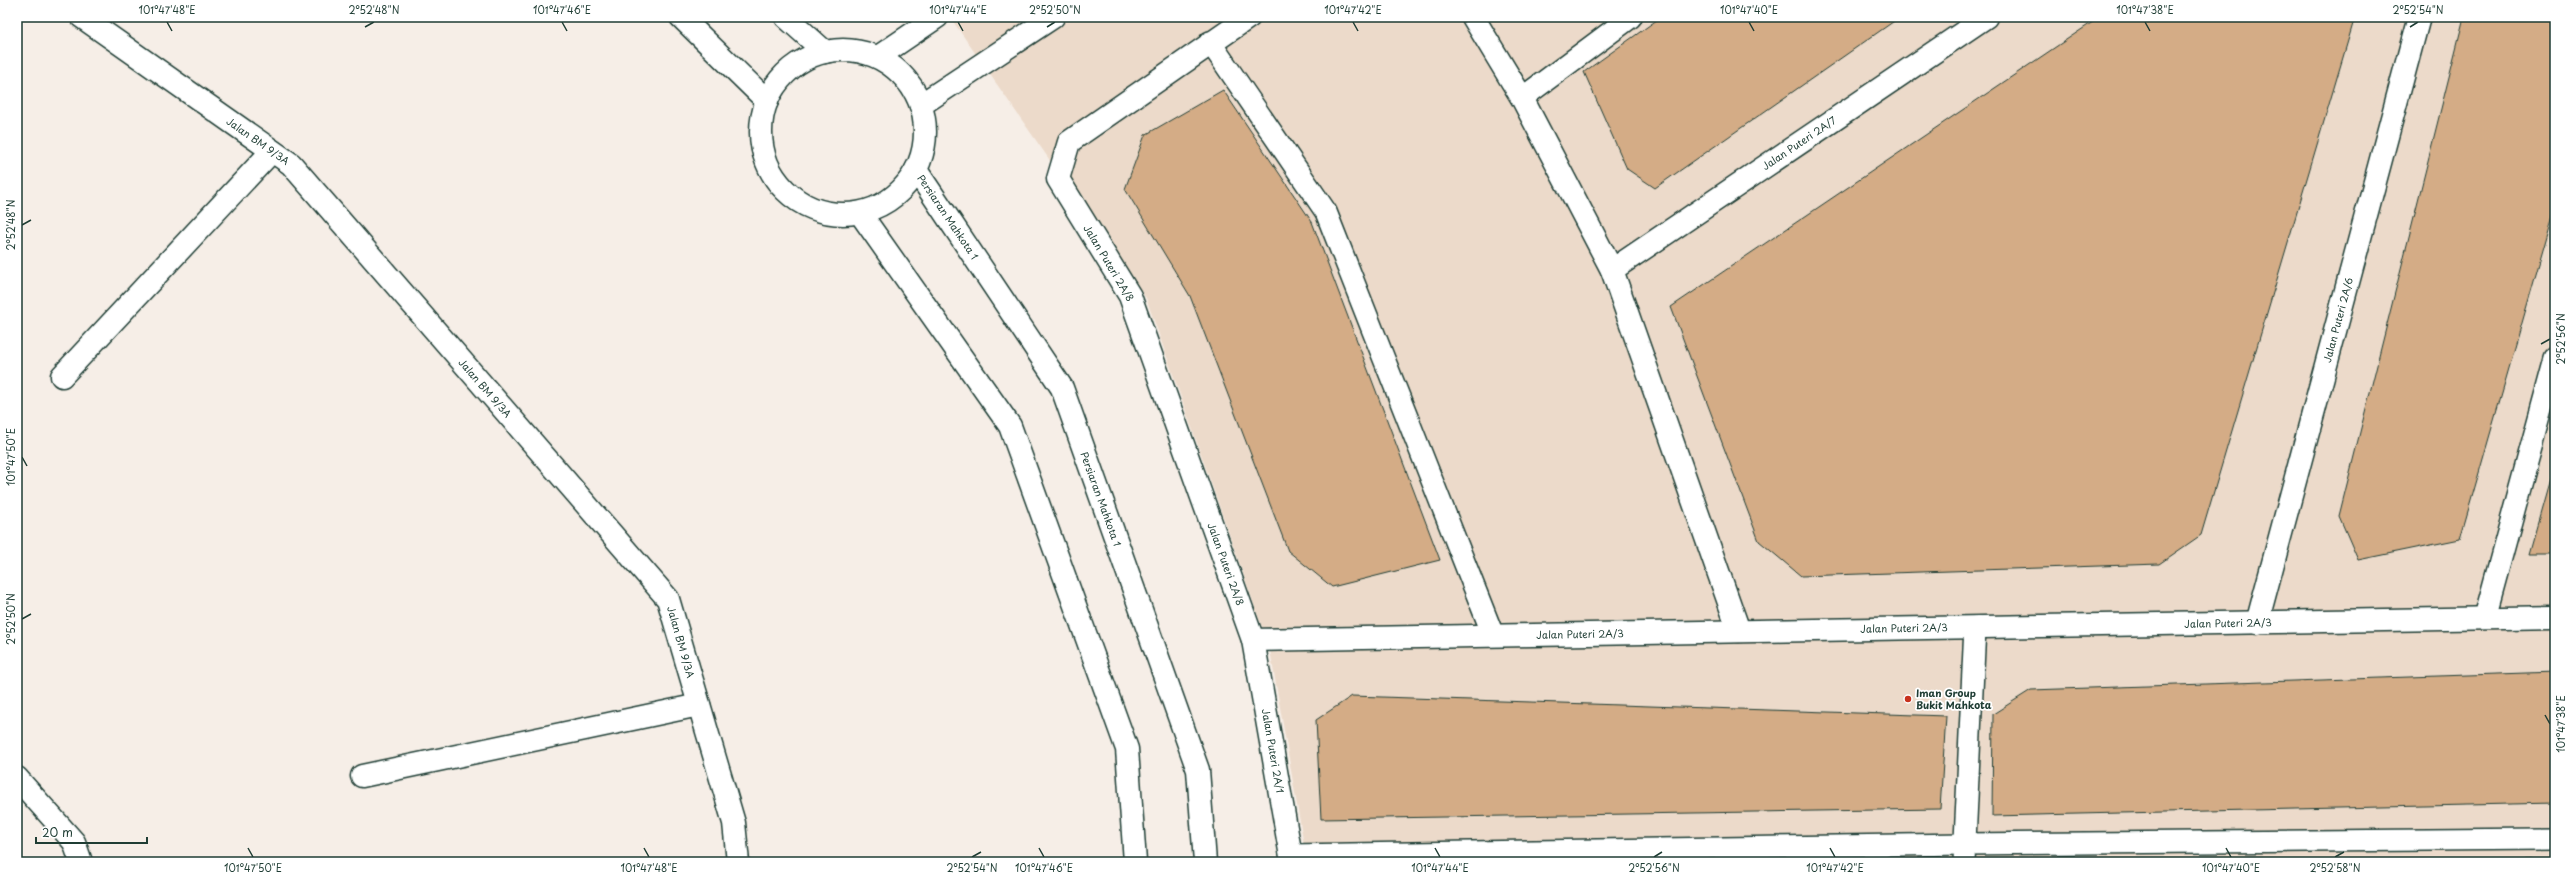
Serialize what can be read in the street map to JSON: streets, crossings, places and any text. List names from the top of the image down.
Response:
{
  "streets": {
    "street": [
      "Jalan BM 9/3A",
      "Jalan Puteri 2A/7",
      "Persiaran Mahkota 1",
      "Jalan Puteri 2A/8",
      "Jalan Puteri 2A/6",
      "Jalan Puteri 2A/3",
      "Jalan Puteri 2A/1"
    ]
  },
  "crossings": [
    ["Jalan Puteri 2A/8", "Jalan Puteri 2A/3"],
    ["Jalan Puteri 2A/8", "Jalan Puteri 2A/1"],
    ["Jalan Puteri 2A/6", "Jalan Puteri 2A/3"],
    ["Jalan Puteri 2A/3", "Jalan Puteri 2A/1"]
  ],
  "places": ["Iman Group Bukit Mahkota"],
  "scale_bar": "20 m",
  "coordinates": [
    "101°47'48\"E",
    "2°52'48\"N",
    "101°47'46\"E",
    "101°47'44\"E",
    "2°52'50\"N",
    "101°47'42\"E",
    "101°47'40\"E",
    "101°47'38\"E",
    "2°52'54\"N",
    "2°52'56\"N",
    "101°47'50\"E",
    "2°52'58\"N"
  ]
}
